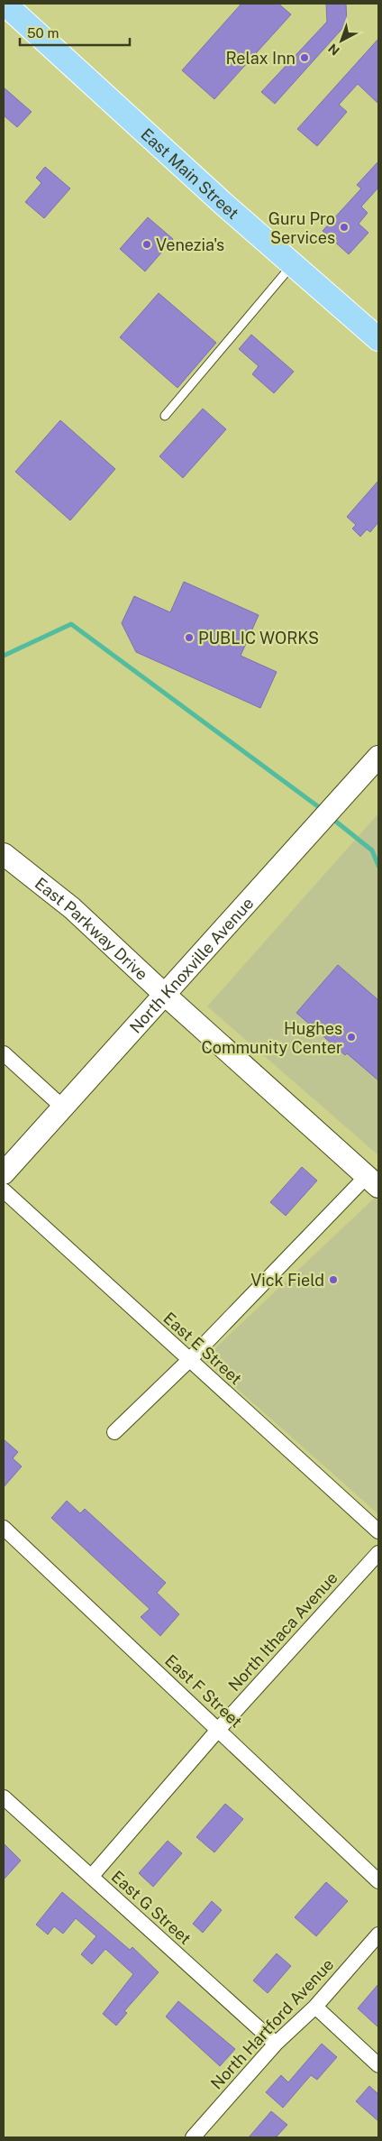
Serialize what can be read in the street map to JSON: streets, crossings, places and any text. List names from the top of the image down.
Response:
{
  "streets": {
    "main road": ["East Main Street", "East Parkway Drive", "North Knoxville Avenue"],
    "street": [
      "East E Street",
      "North Ithaca Avenue",
      "East F Street",
      "East G Street",
      "North Hartford Avenue"
    ]
  },
  "crossings": [
    ["East Parkway Drive", "North Knoxville Avenue"],
    ["North Ithaca Avenue", "East F Street"],
    ["North Ithaca Avenue", "East G Street"],
    ["East G Street", "North Hartford Avenue"]
  ],
  "places": [
    "Relax Inn",
    "Guru Pro Services",
    "Venezia's",
    "PUBLIC WORKS",
    "Hughes Community Center",
    "Vick Field"
  ],
  "scale_bar": "50 m",
  "north": "bottom left"
}
